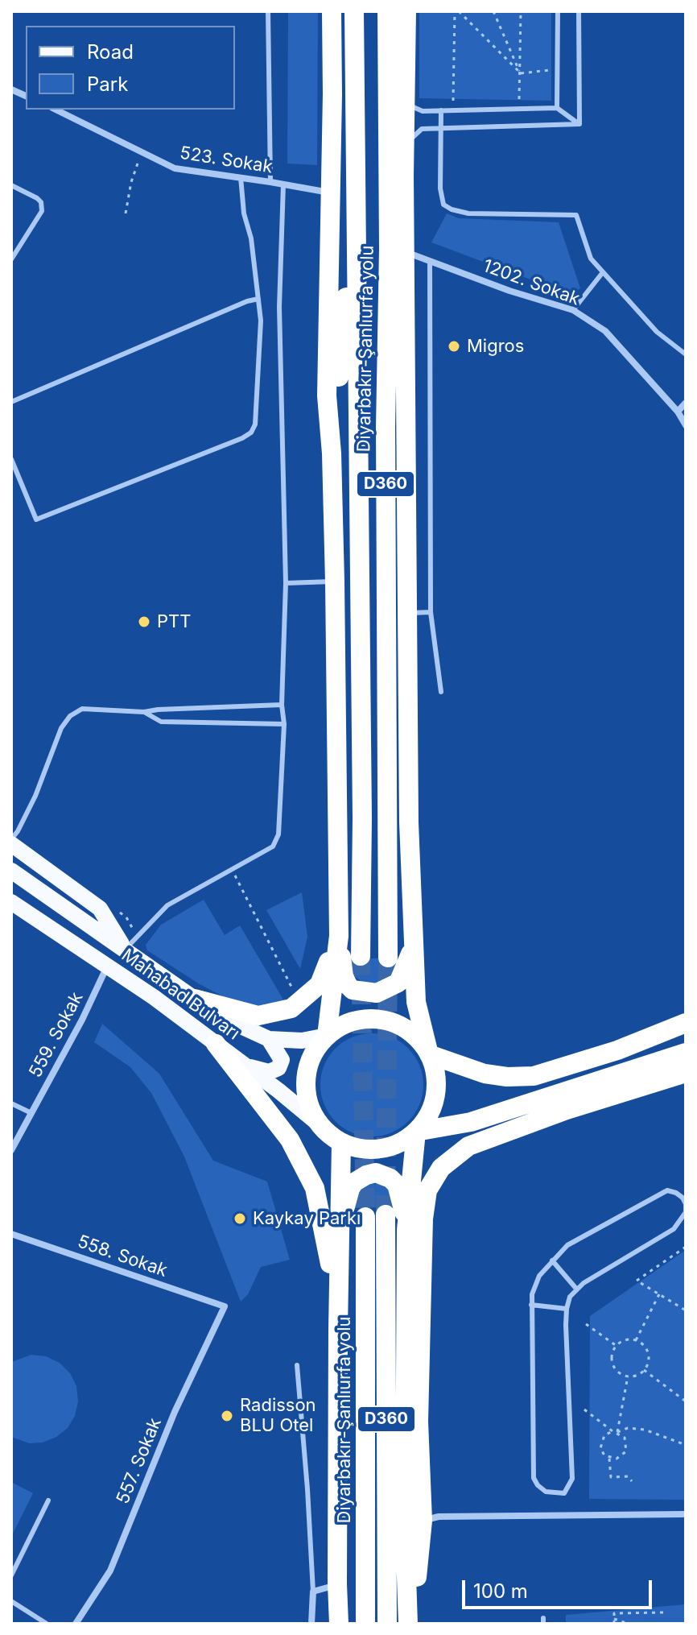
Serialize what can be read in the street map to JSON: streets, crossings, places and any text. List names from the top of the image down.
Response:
{
  "streets": {
    "highway": ["Diyarbakır-Şanlıurfa yolu", "D360"],
    "main road": ["Mahabad Bulvarı"],
    "street": [
      "523. Sokak",
      "1202. Sokak",
      "559. Sokak",
      "558. Sokak",
      "557. Sokak"
    ]
  },
  "crossings": [
    ["1202. Sokak", "Diyarbakır-Şanlıurfa yolu"],
    ["Mahabad Bulvarı", "559. Sokak"],
    ["558. Sokak", "557. Sokak"]
  ],
  "places": [
    "Migros",
    "PTT",
    "Kaykay Parkı",
    "Radisson BLU Otel"
  ],
  "legend": ["Road", "Park"],
  "scale_bar": "100 m"
}
